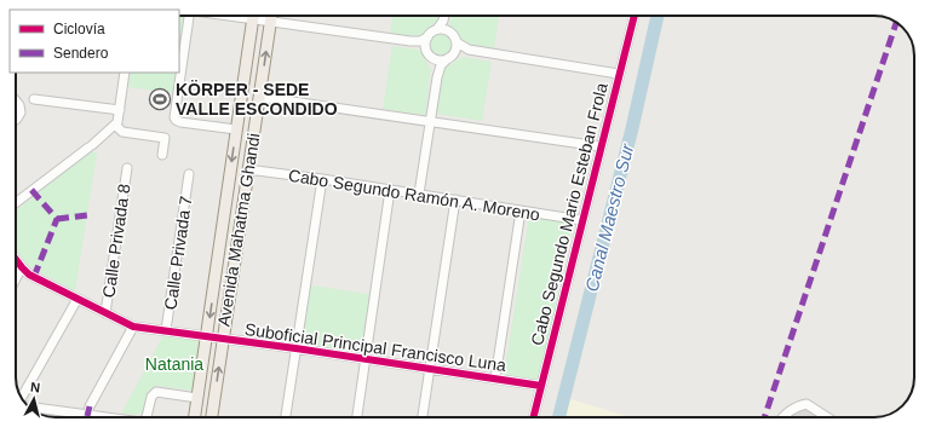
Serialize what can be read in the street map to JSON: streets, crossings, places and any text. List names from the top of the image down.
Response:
{
  "streets": {
    "main road": ["Avenida Mahatma Ghandi"],
    "street": [
      "Cabo Segundo Ramón A. Moreno",
      "Cabo Segundo Mario Esteban Frola",
      "Calle Privada 8",
      "Calle Privada 7",
      "Suboficial Principal Francisco Luna"
    ]
  },
  "crossings": [
    ["Cabo Segundo Ramón A. Moreno", "Cabo Segundo Mario Esteban Frola"],
    ["Cabo Segundo Ramón A. Moreno", "Avenida Mahatma Ghandi"],
    ["Cabo Segundo Mario Esteban Frola", "Suboficial Principal Francisco Luna"],
    ["Avenida Mahatma Ghandi", "Suboficial Principal Francisco Luna"],
    ["Calle Privada 8", "Suboficial Principal Francisco Luna"],
    ["Calle Privada 7", "Suboficial Principal Francisco Luna"]
  ],
  "water": ["Canal Maestro Sur"],
  "parks": ["Natania"],
  "places": {
    "sports": ["KÖRPER - SEDE VALLE ESCONDIDO"]
  },
  "legend": ["Ciclovía", "Sendero"],
  "north": "top"
}
